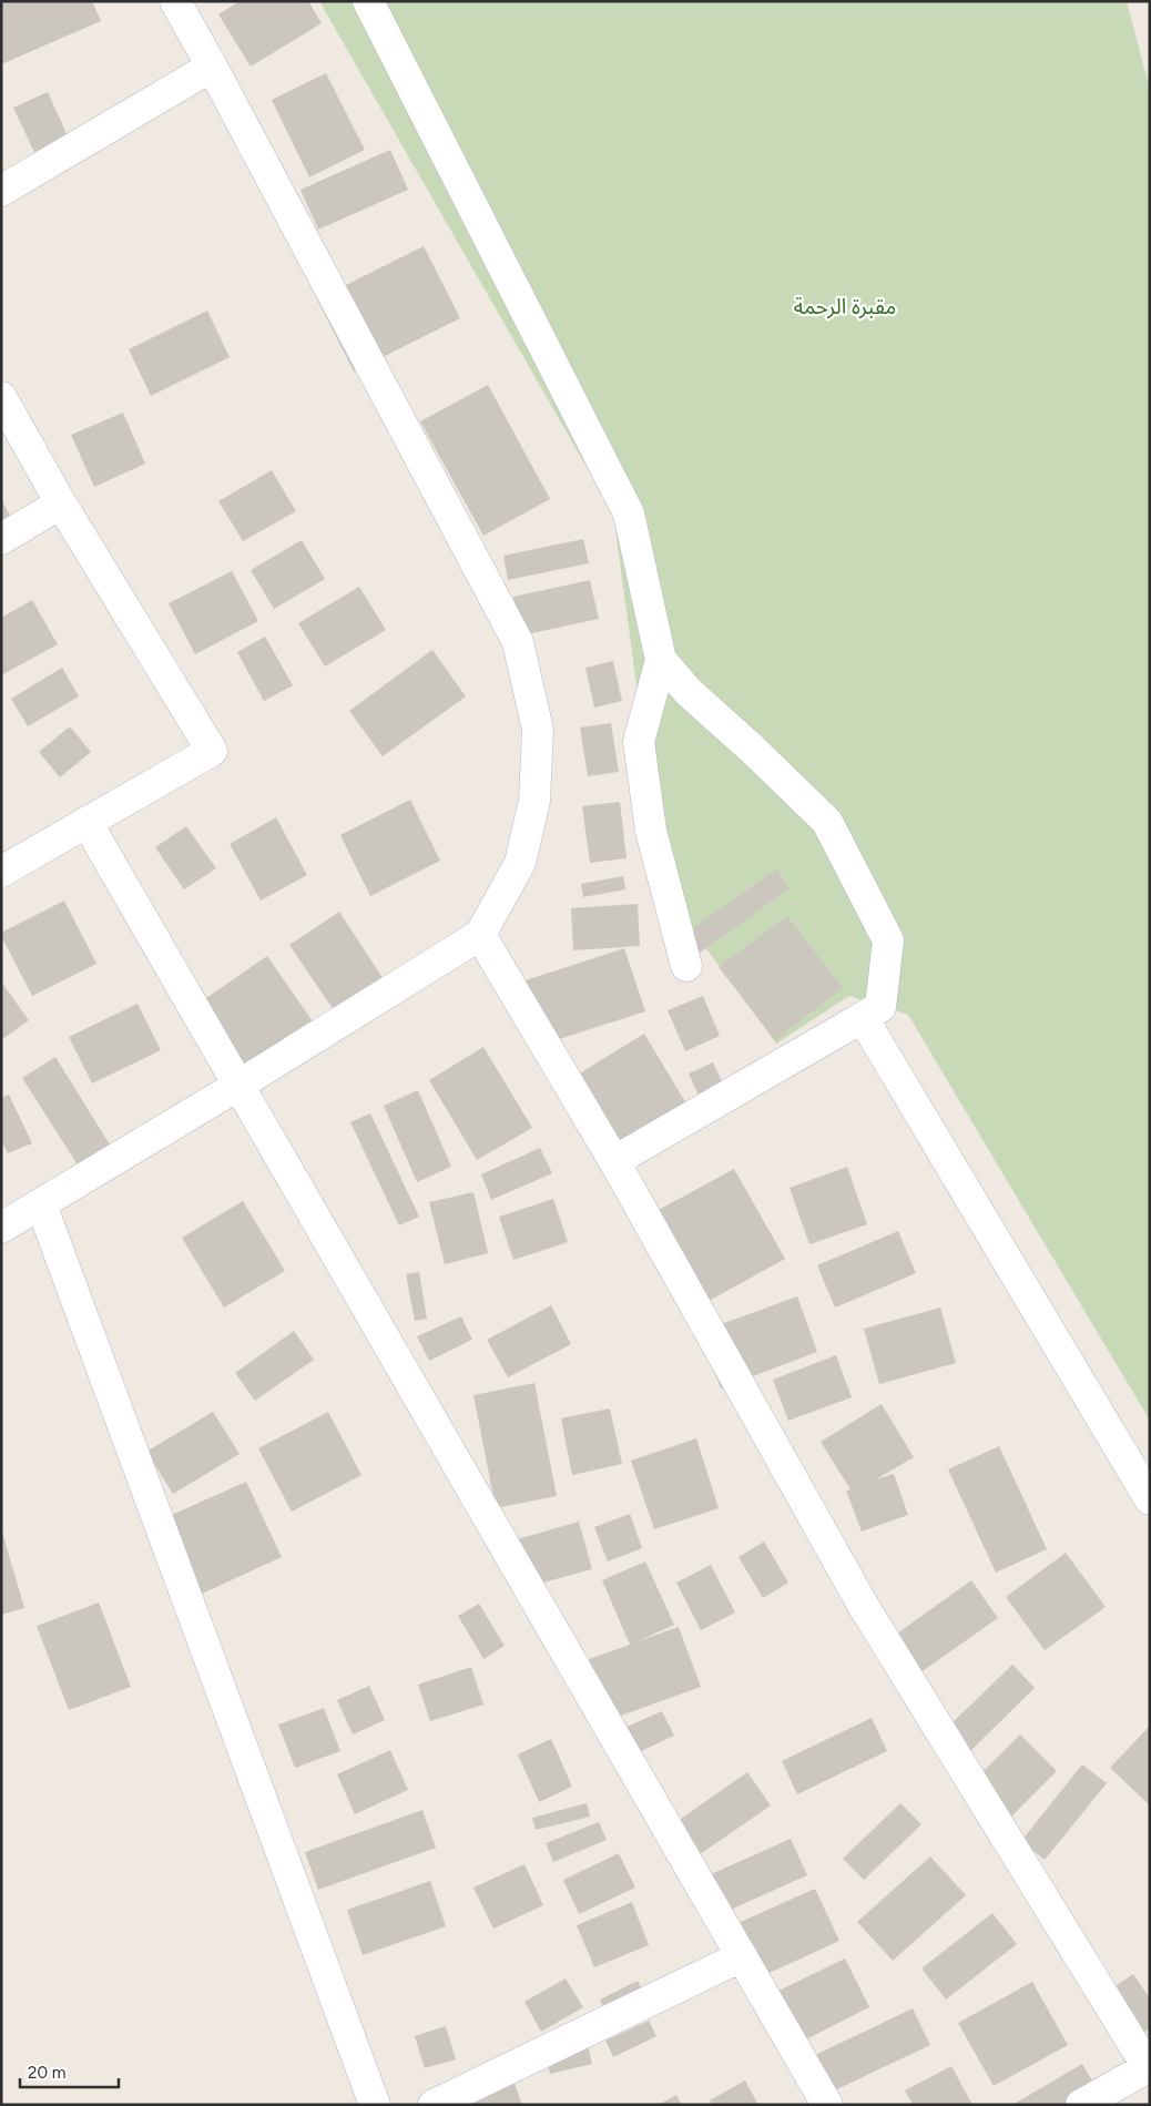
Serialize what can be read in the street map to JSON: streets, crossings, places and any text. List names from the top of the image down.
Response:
{
  "parks": ["مقبرة الرحمة"],
  "scale_bar": "20 m"
}
